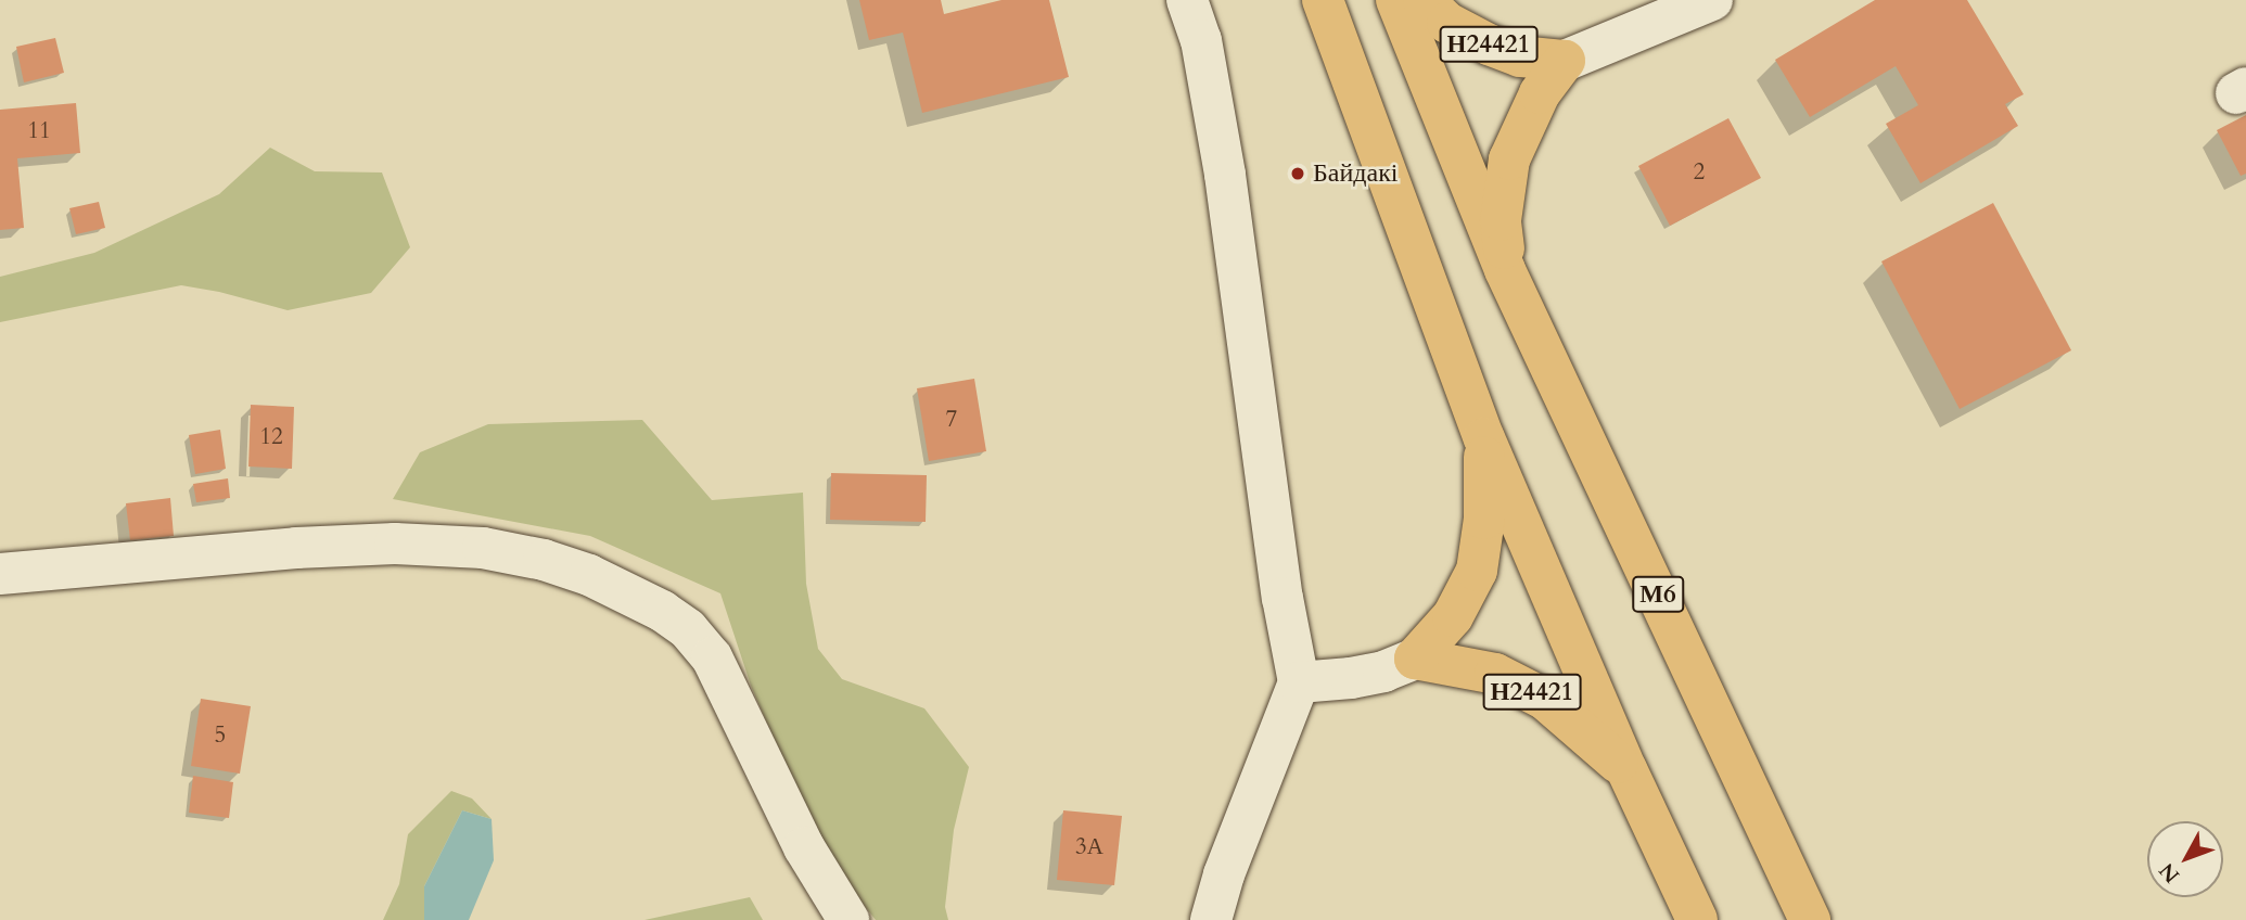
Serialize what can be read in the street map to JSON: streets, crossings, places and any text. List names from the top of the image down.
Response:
{
  "streets": {
    "highway": ["Н24421", "М6"]
  },
  "crossings": [
    ["Н24421", "М6"]
  ],
  "places": ["Байдакі"],
  "house_numbers": [
    "11",
    "2",
    "7",
    "12",
    "5",
    "3А"
  ],
  "north": "bottom left"
}
